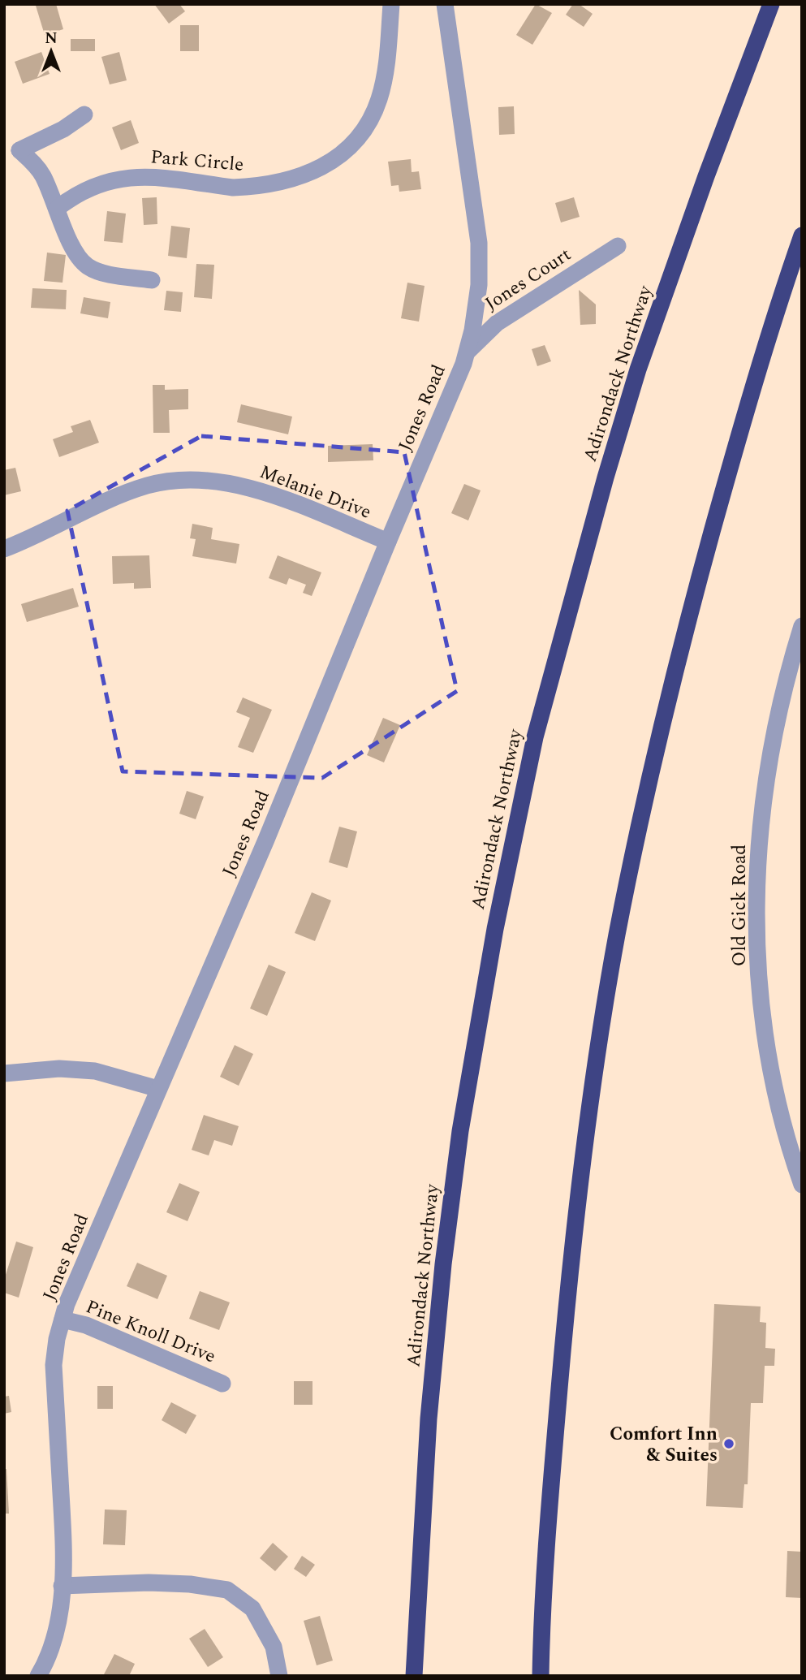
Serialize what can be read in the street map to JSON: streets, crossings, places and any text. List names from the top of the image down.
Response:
{
  "streets": {
    "highway": ["Adirondack Northway"],
    "street": [
      "Park Circle",
      "Jones Court",
      "Jones Road",
      "Melanie Drive",
      "Old Gick Road",
      "Pine Knoll Drive"
    ]
  },
  "crossings": [
    ["Jones Court", "Jones Road"],
    ["Jones Road", "Melanie Drive"],
    ["Jones Road", "Pine Knoll Drive"]
  ],
  "places": ["Comfort Inn & Suites"],
  "north": "top"
}
